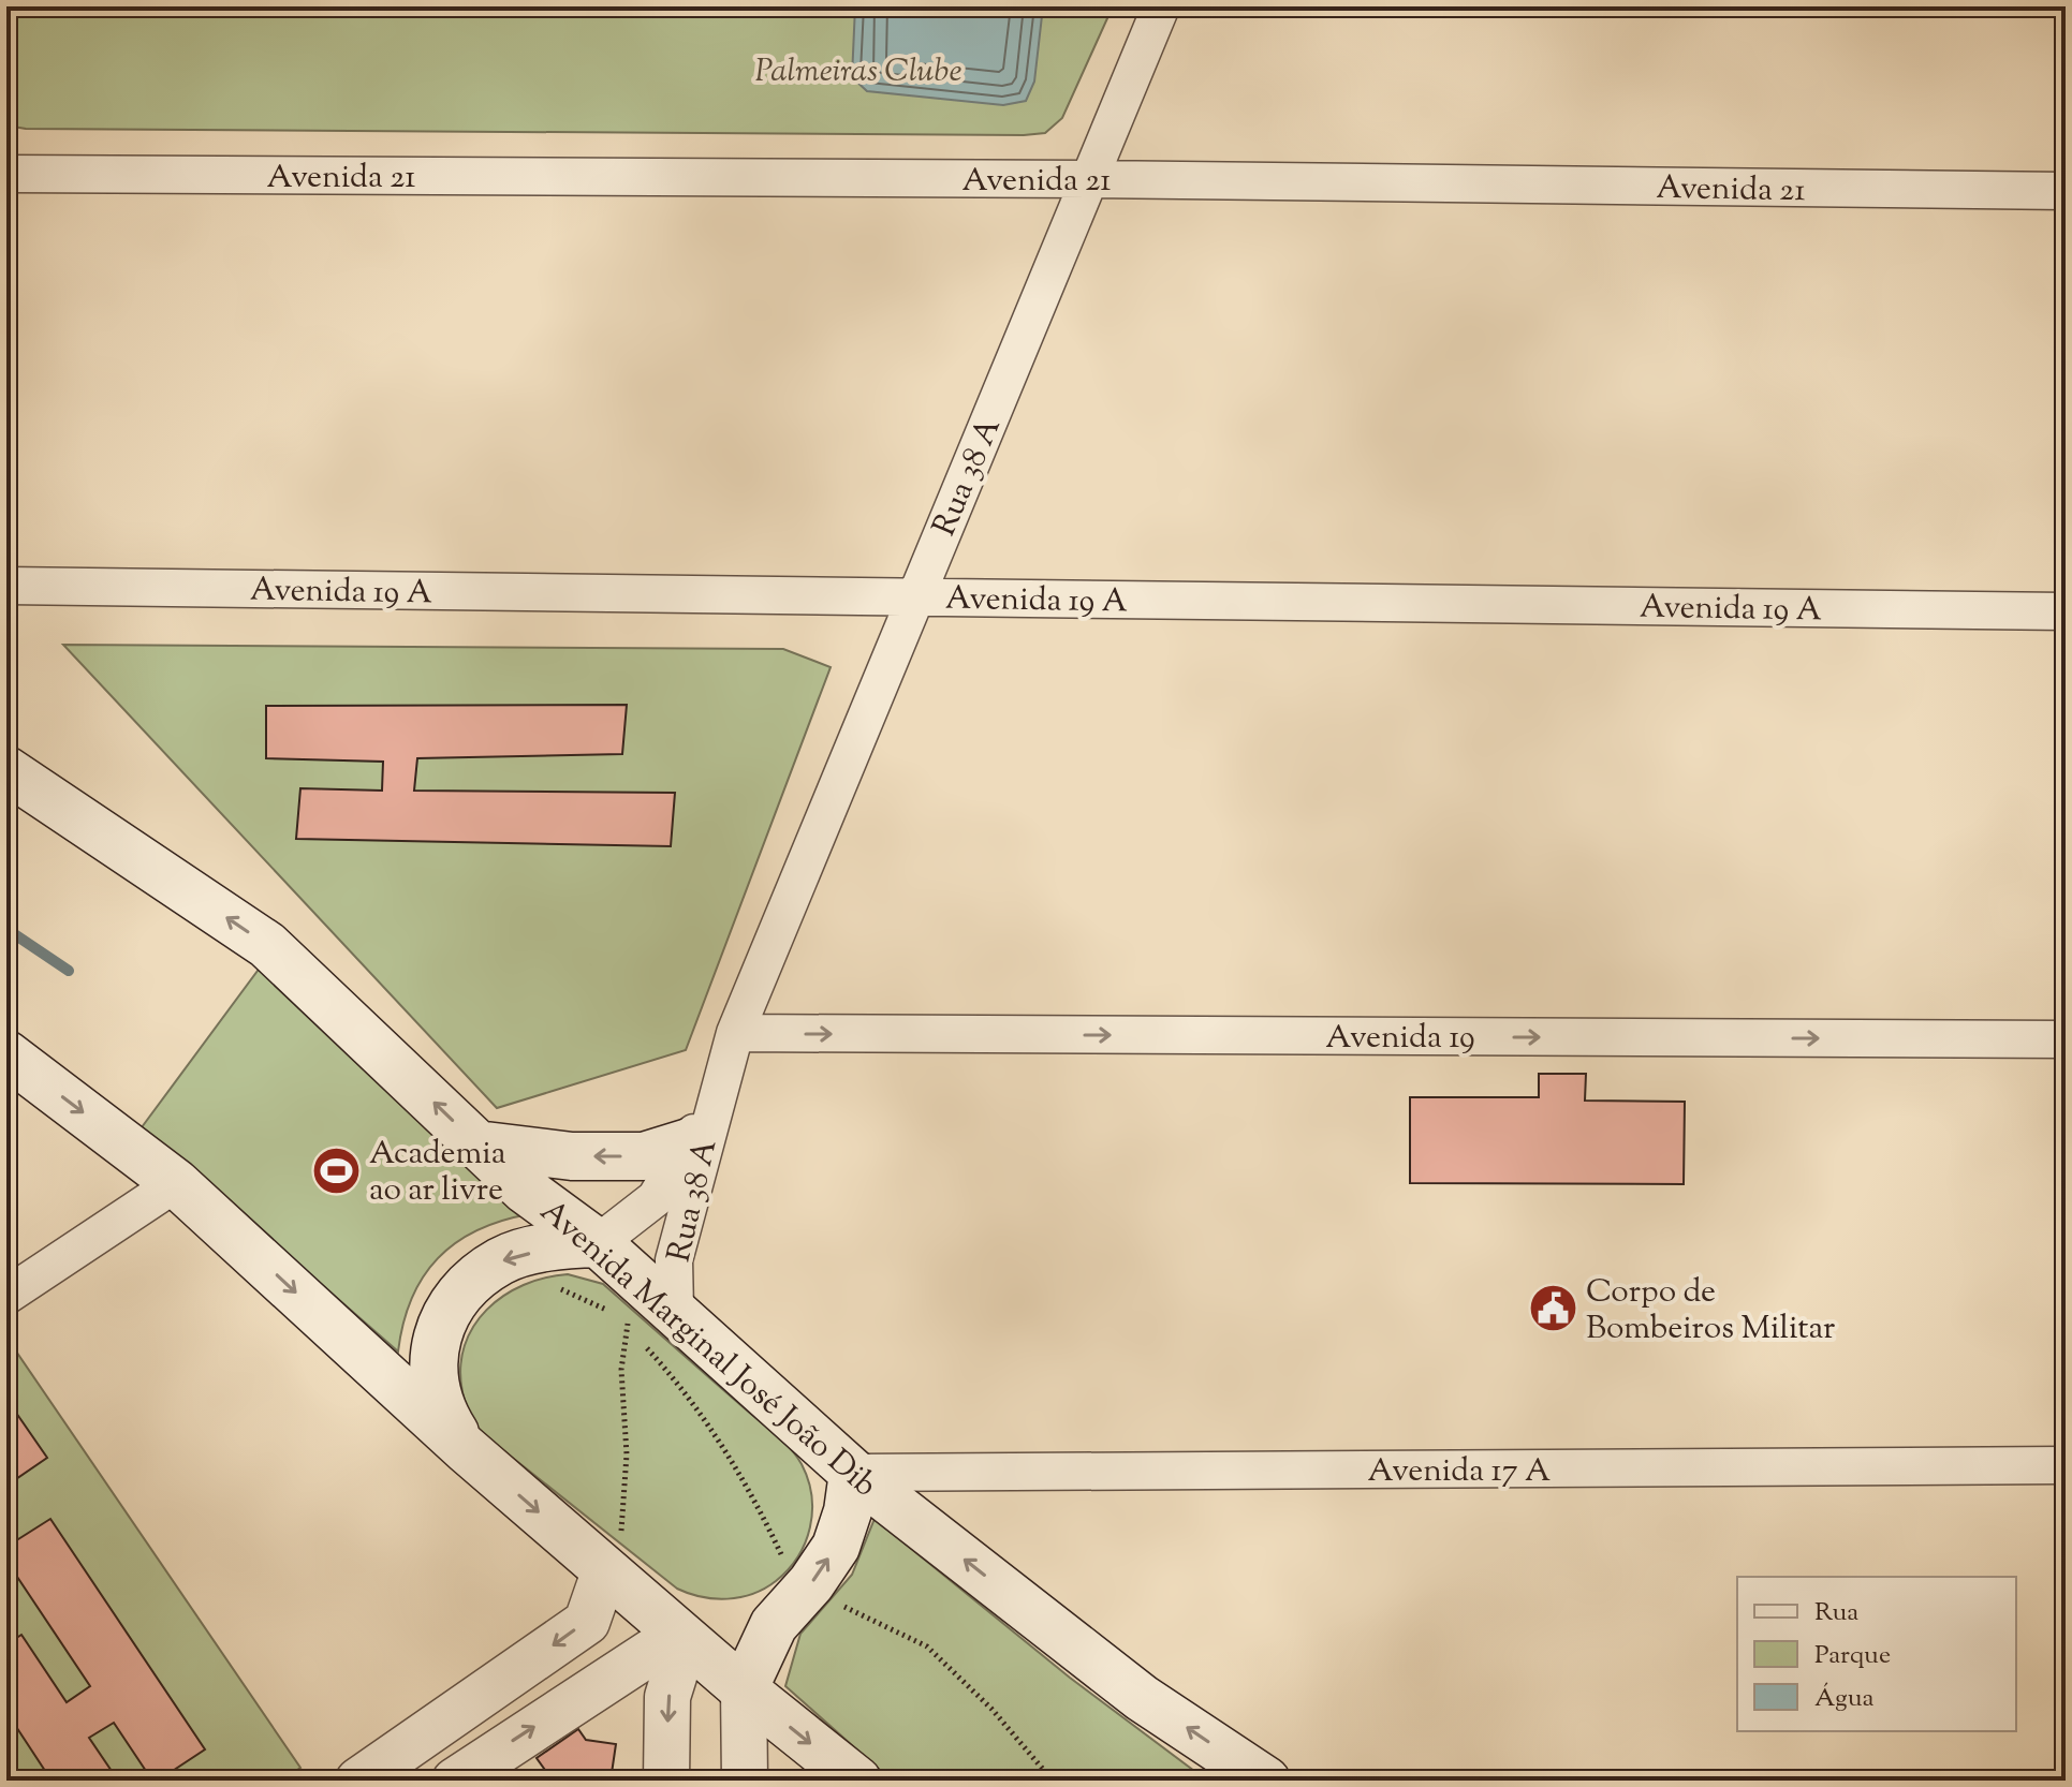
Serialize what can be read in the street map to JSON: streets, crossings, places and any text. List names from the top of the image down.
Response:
{
  "streets": {
    "main road": ["Avenida Marginal José João Dib"],
    "street": [
      "Avenida 21",
      "Rua 38 A",
      "Avenida 19 A",
      "Avenida 19",
      "Avenida 17 A"
    ]
  },
  "crossings": [
    ["Avenida 21", "Rua 38 A"],
    ["Rua 38 A", "Avenida 19 A"],
    ["Rua 38 A", "Avenida 19"],
    ["Rua 38 A", "Avenida Marginal José João Dib"],
    ["Avenida Marginal José João Dib", "Avenida 17 A"]
  ],
  "one_way": ["Avenida 19"],
  "parks": ["Palmeiras Clube"],
  "places": {
    "sports": ["Academia ao ar livre"],
    "public building": ["Corpo de Bombeiros Militar"]
  },
  "legend": ["Rua", "Parque", "Água"]
}
